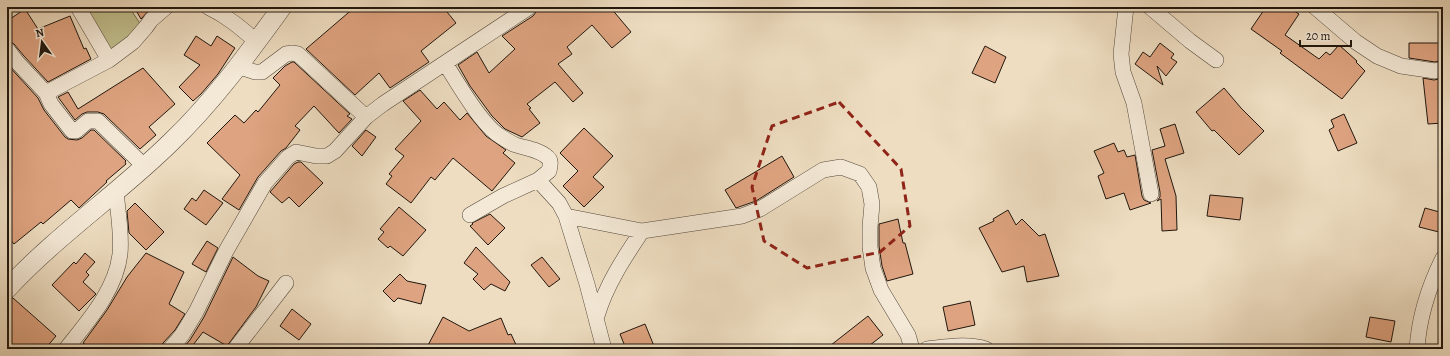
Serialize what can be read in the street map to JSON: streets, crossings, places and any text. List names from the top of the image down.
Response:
{
  "scale_bar": "20 m",
  "north": "top"
}
